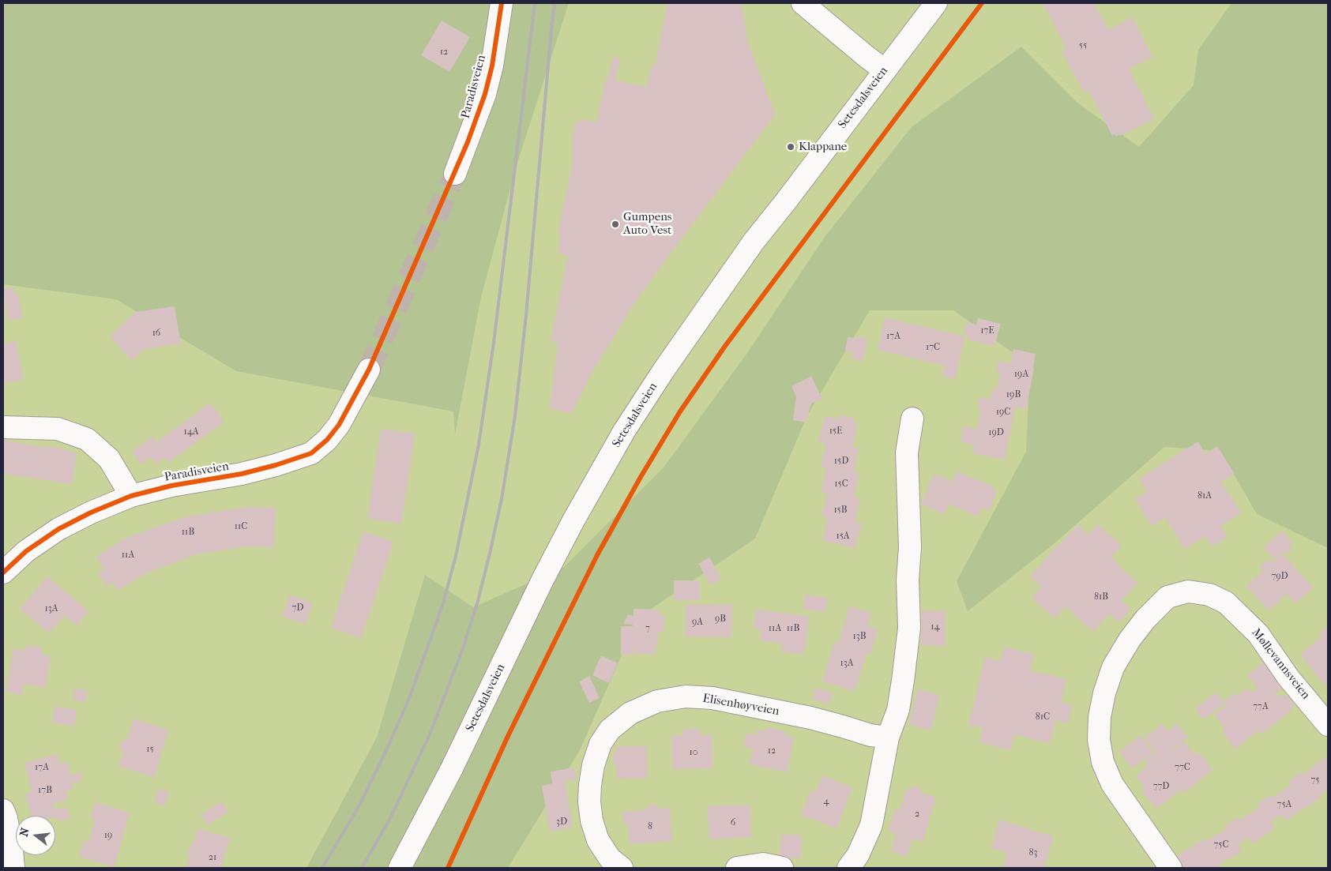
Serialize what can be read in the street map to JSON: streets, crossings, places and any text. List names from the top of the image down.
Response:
{
  "streets": {
    "main road": [
      "Paradisveien",
      "Setesdalsveien",
      "Møllevannsveien",
      "Elisenhøyveien"
    ]
  },
  "places": ["Klappane", "Gumpens Auto Vest"],
  "house_numbers": [
    "55",
    "12",
    "17E",
    "16",
    "17A",
    "17C",
    "19A",
    "19B",
    "19C",
    "15E",
    "14A",
    "19D",
    "15D",
    "15C",
    "81A",
    "15B",
    "11C",
    "11B",
    "15A",
    "11A",
    "79D",
    "81B",
    "7D",
    "13A",
    "9B",
    "9A",
    "14",
    "7",
    "11A",
    "11B",
    "13B",
    "13A",
    "77A",
    "81C",
    "15",
    "12",
    "10",
    "17A",
    "77C",
    "75",
    "77D",
    "17B",
    "4",
    "75A",
    "2",
    "3D",
    "6",
    "8",
    "19",
    "75C",
    "83",
    "21"
  ],
  "north": "left"
}
